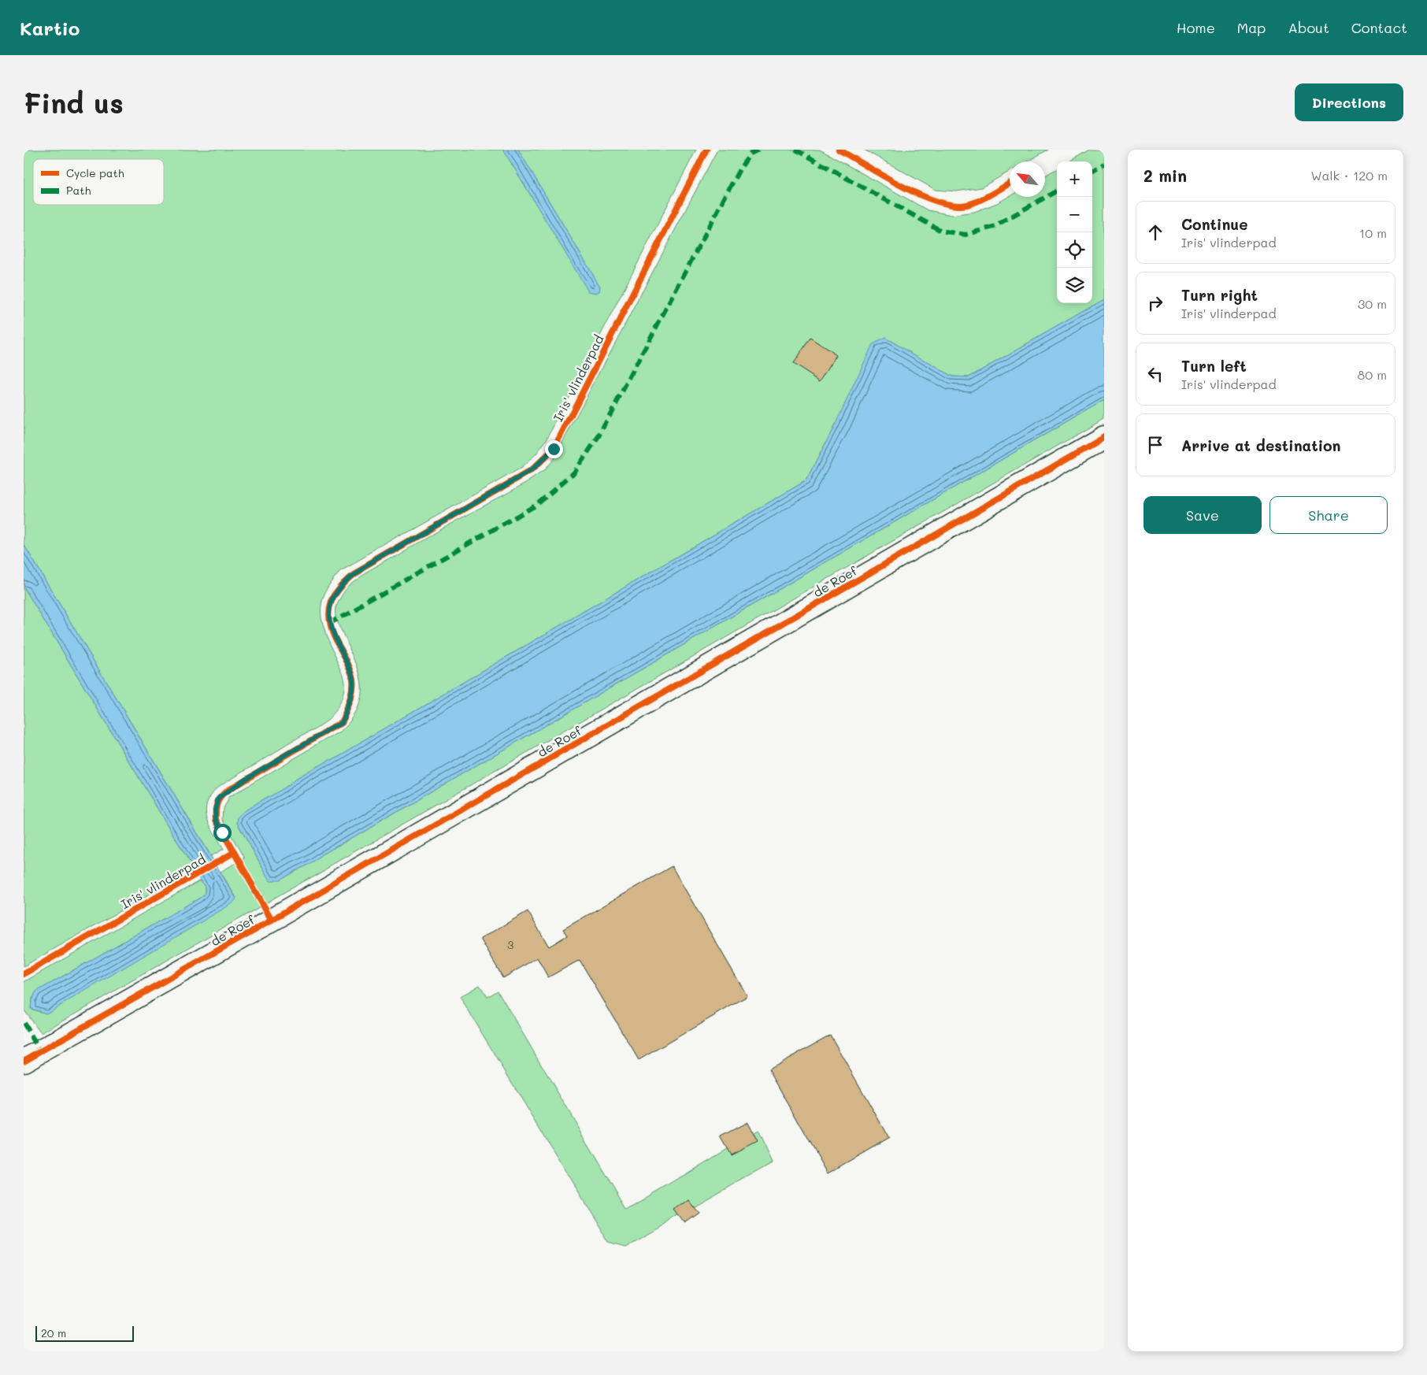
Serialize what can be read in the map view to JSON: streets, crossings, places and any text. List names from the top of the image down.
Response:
{
  "streets": {
    "street": ["de Roef"],
    "cycle path": ["Iris' vlinderpad"]
  },
  "house_numbers": ["3"],
  "legend": ["Cycle path", "Path"],
  "scale_bar": "20 m",
  "north": "top left",
  "page": {
    "header": "Kartio",
    "nav": [
      "Home",
      "Map",
      "About",
      "Contact"
    ],
    "buttons": [
      "Directions",
      ["Save", "Share"]
    ],
    "title": "Find us",
    "heading": ["2 min", "Walk · 120 m"],
    "map_buttons": ["+", "−"],
    "list": [
      ["Continue", "Iris' vlinderpad", "10 m"],
      ["Turn right", "Iris' vlinderpad", "30 m"],
      ["Turn left", "Iris' vlinderpad", "80 m"],
      "Arrive at destination"
    ],
    "scale": "20 m"
  }
}
